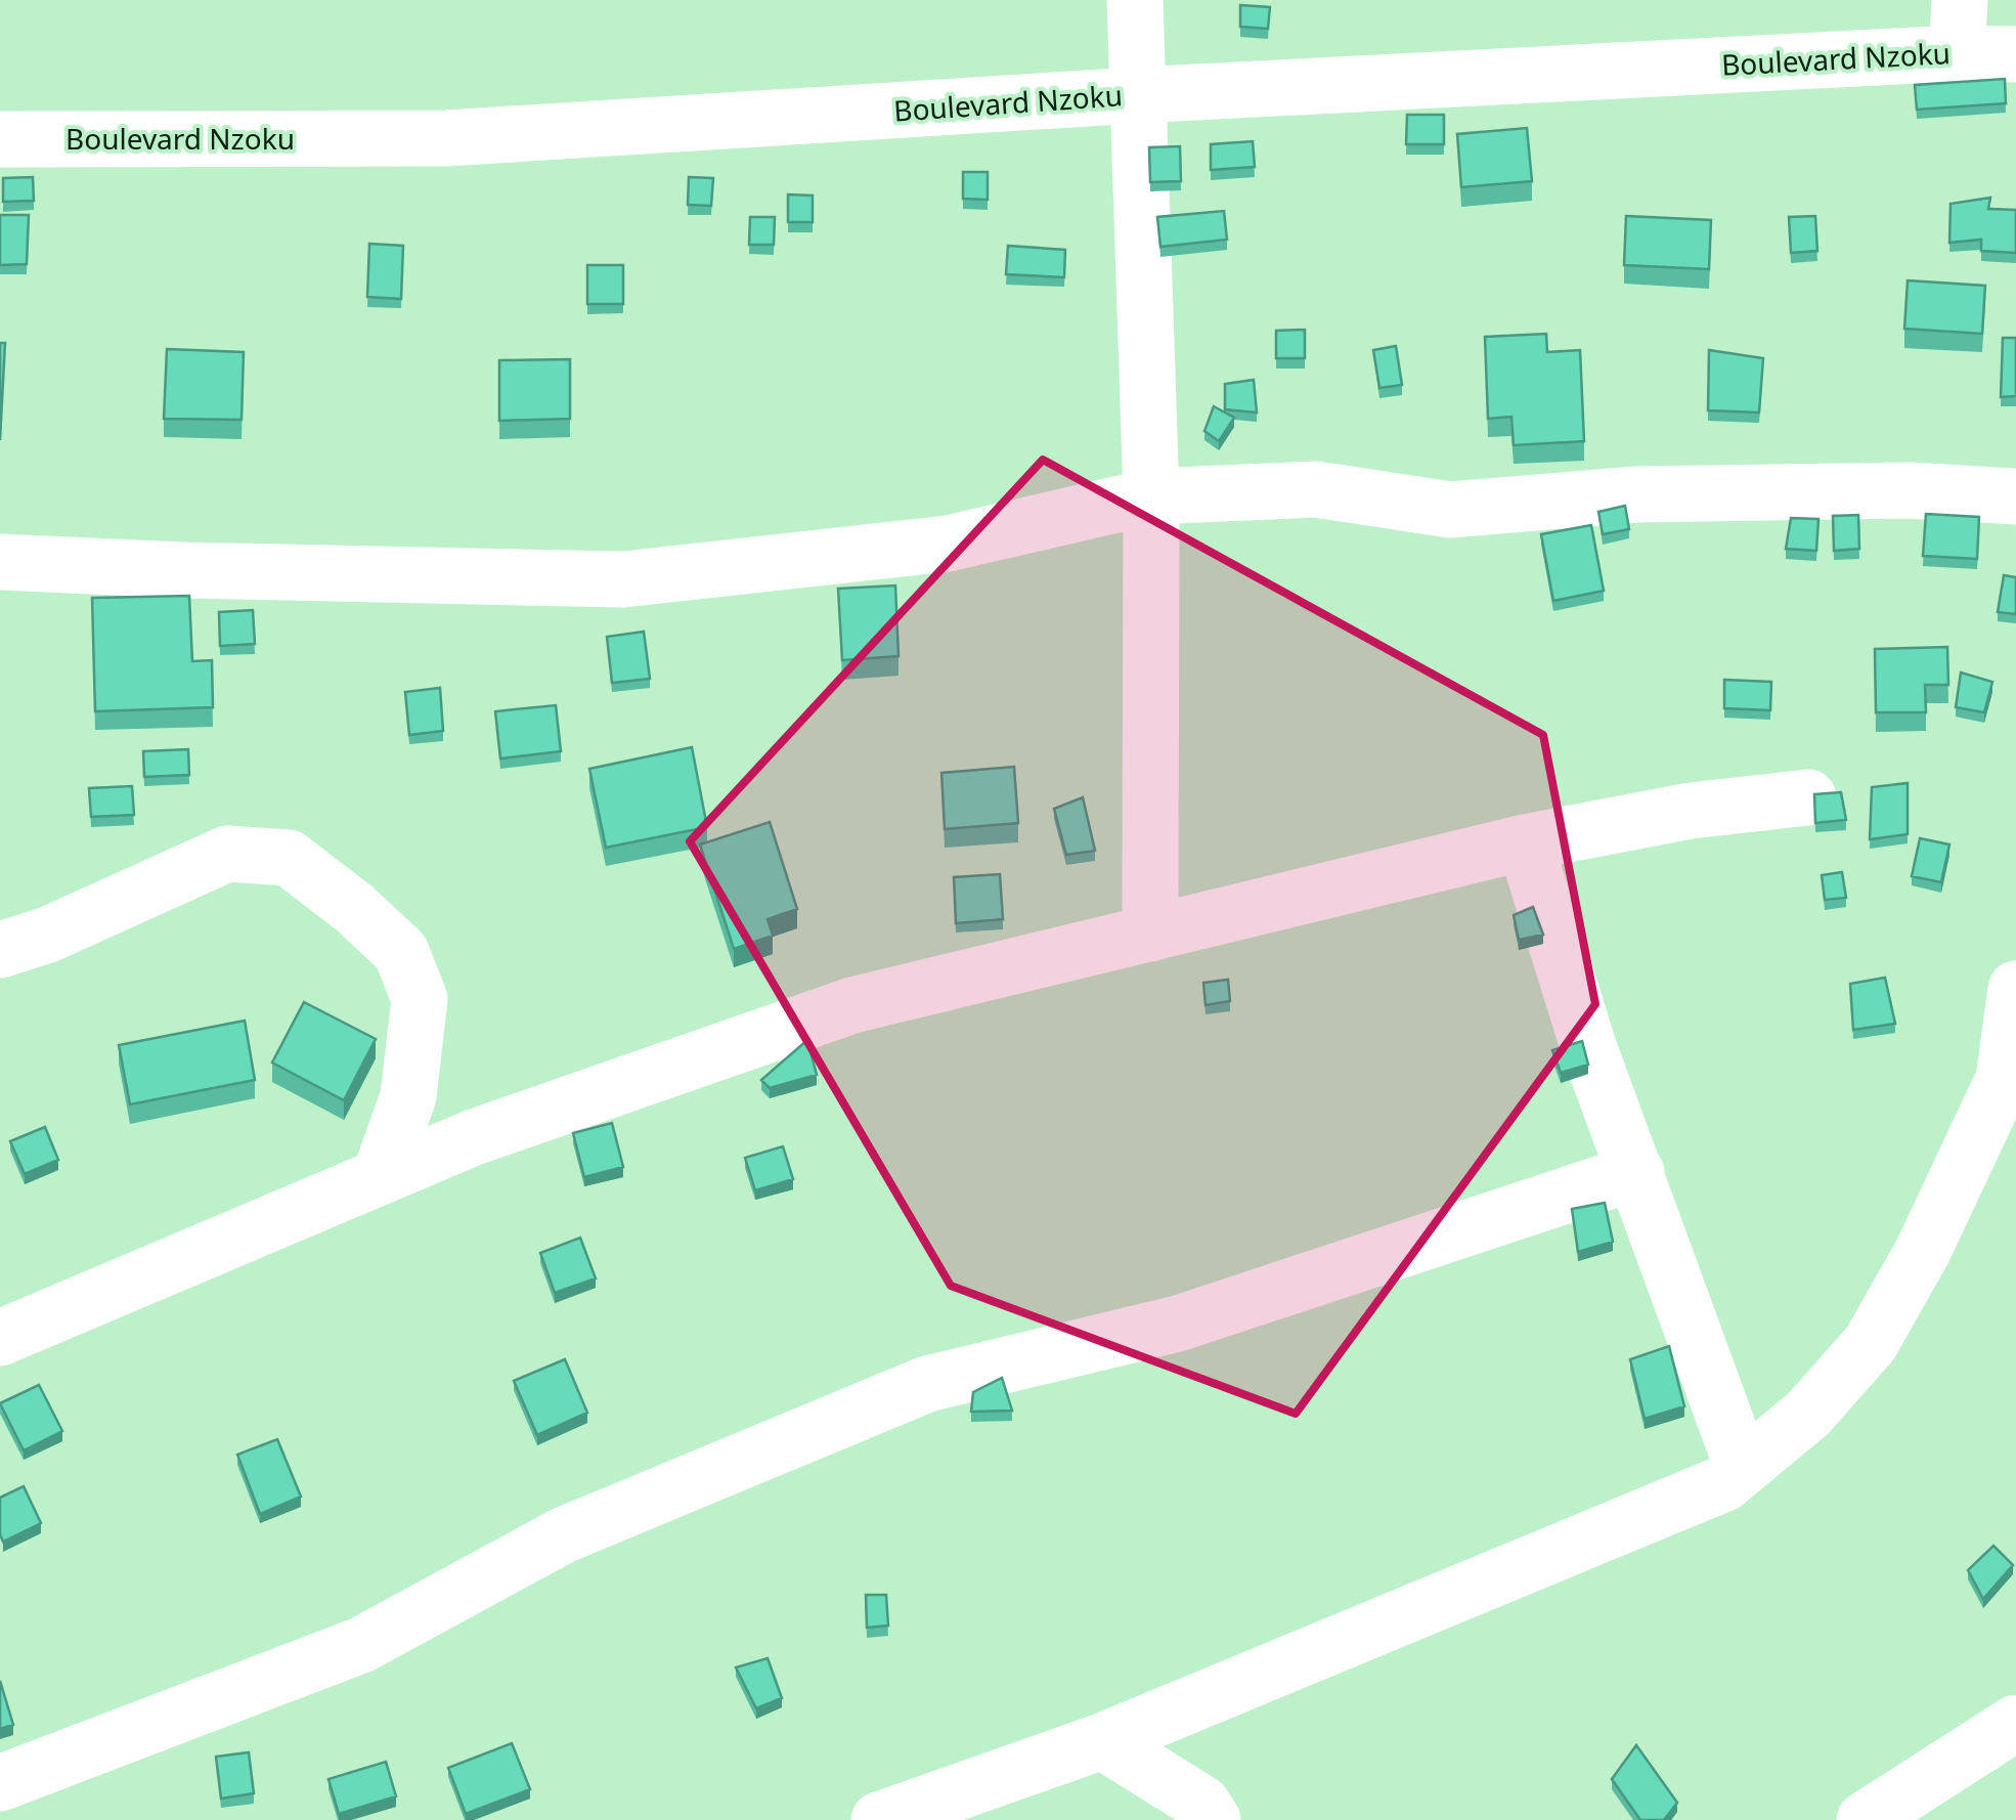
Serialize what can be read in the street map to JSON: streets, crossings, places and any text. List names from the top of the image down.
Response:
{
  "streets": {
    "street": ["Boulevard Nzoku"]
  }
}
